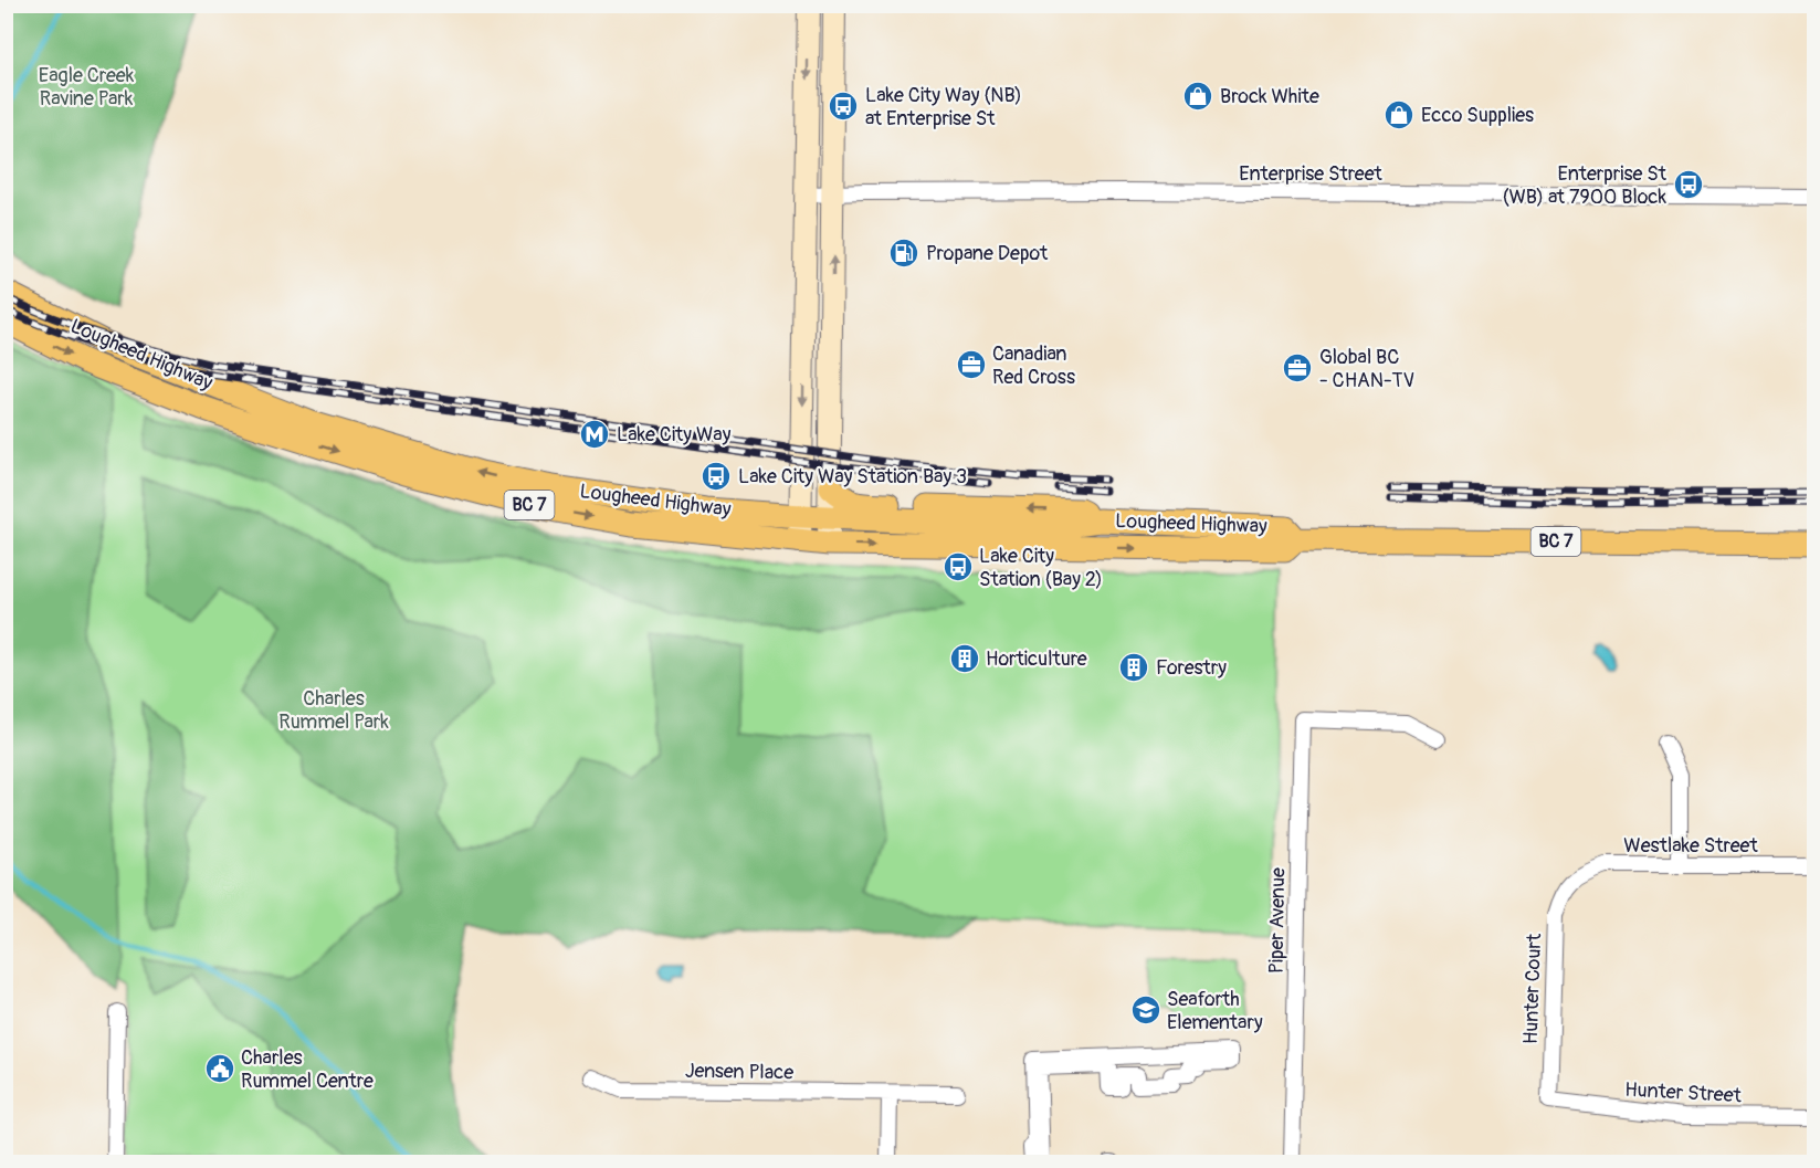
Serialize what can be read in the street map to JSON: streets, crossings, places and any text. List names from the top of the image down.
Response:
{
  "streets": {
    "main road": ["Lougheed Highway", "BC 7"],
    "street": [
      "Enterprise Street",
      "Westlake Street",
      "Piper Avenue",
      "Hunter Court",
      "Jensen Place",
      "Hunter Street"
    ]
  },
  "crossings": [
    ["Westlake Street", "Hunter Court"],
    ["Hunter Court", "Hunter Street"]
  ],
  "parks": ["Eagle Creek Ravine Park", "Charles Rummel Park"],
  "places": {
    "shop": ["Brock White", "Ecco Supplies"],
    "bus stop": [
      "Lake City Way (NB) at Enterprise St",
      "Enterprise St (WB) at 7900 Block",
      "Lake City Way Station Bay 3",
      "Lake City Station (Bay 2)"
    ],
    "fuel station": ["Propane Depot"],
    "office": ["Canadian Red Cross", "Global BC - CHAN-TV"],
    "metro station": ["Lake City Way"],
    "building": ["Horticulture", "Forestry"],
    "school or university": ["Seaforth Elementary"],
    "public building": ["Charles Rummel Centre"]
  }
}
